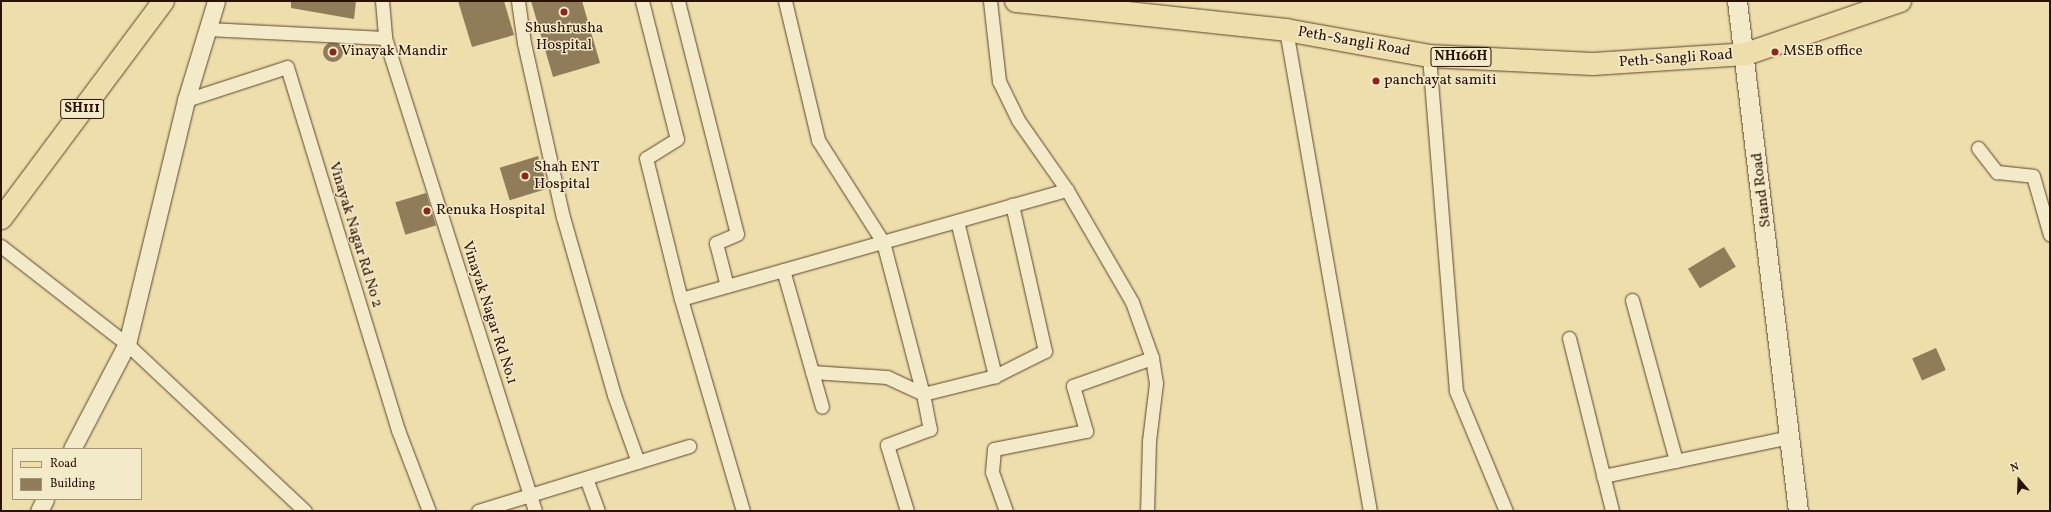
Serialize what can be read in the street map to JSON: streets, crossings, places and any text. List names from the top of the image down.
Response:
{
  "streets": {
    "highway": ["Peth-Sangli Road", "NH166H"],
    "main road": ["SH111", "Stand Road"],
    "street": ["Vinayak Nagar Rd No 2", "Vinayak Nagar Rd No.1"]
  },
  "crossings": [
    ["Peth-Sangli Road", "Stand Road"]
  ],
  "places": [
    "Shushrusha Hospital",
    "Vinayak Mandir",
    "MSEB office",
    "panchayat samiti",
    "Shah ENT Hospital",
    "Renuka Hospital"
  ],
  "legend": ["Road", "Building"],
  "north": "top"
}
